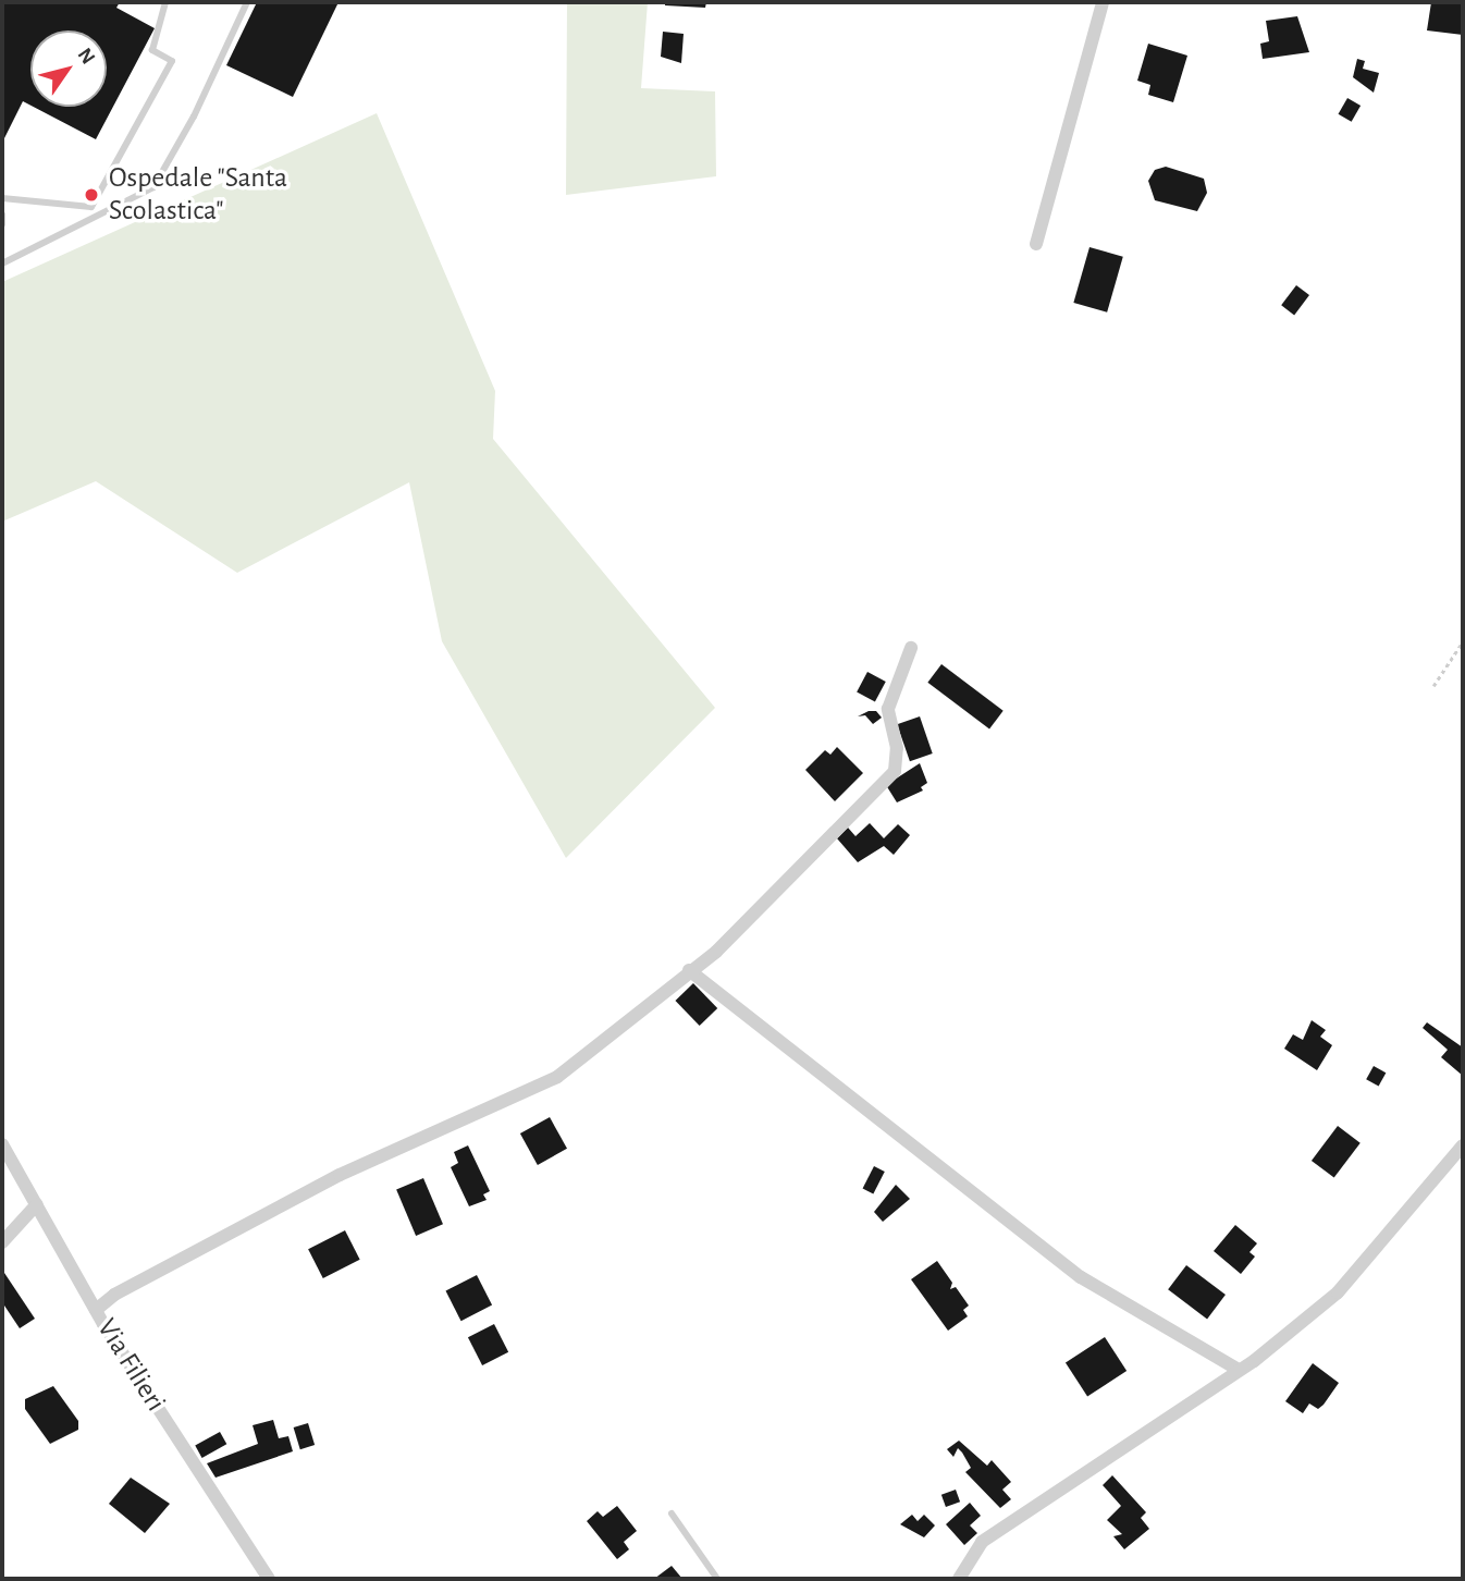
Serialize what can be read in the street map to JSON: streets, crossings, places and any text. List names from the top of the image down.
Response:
{
  "streets": {
    "street": ["Via Filieri"]
  },
  "places": ["Ospedale \"Santa Scolastica\""],
  "north": "top right"
}
